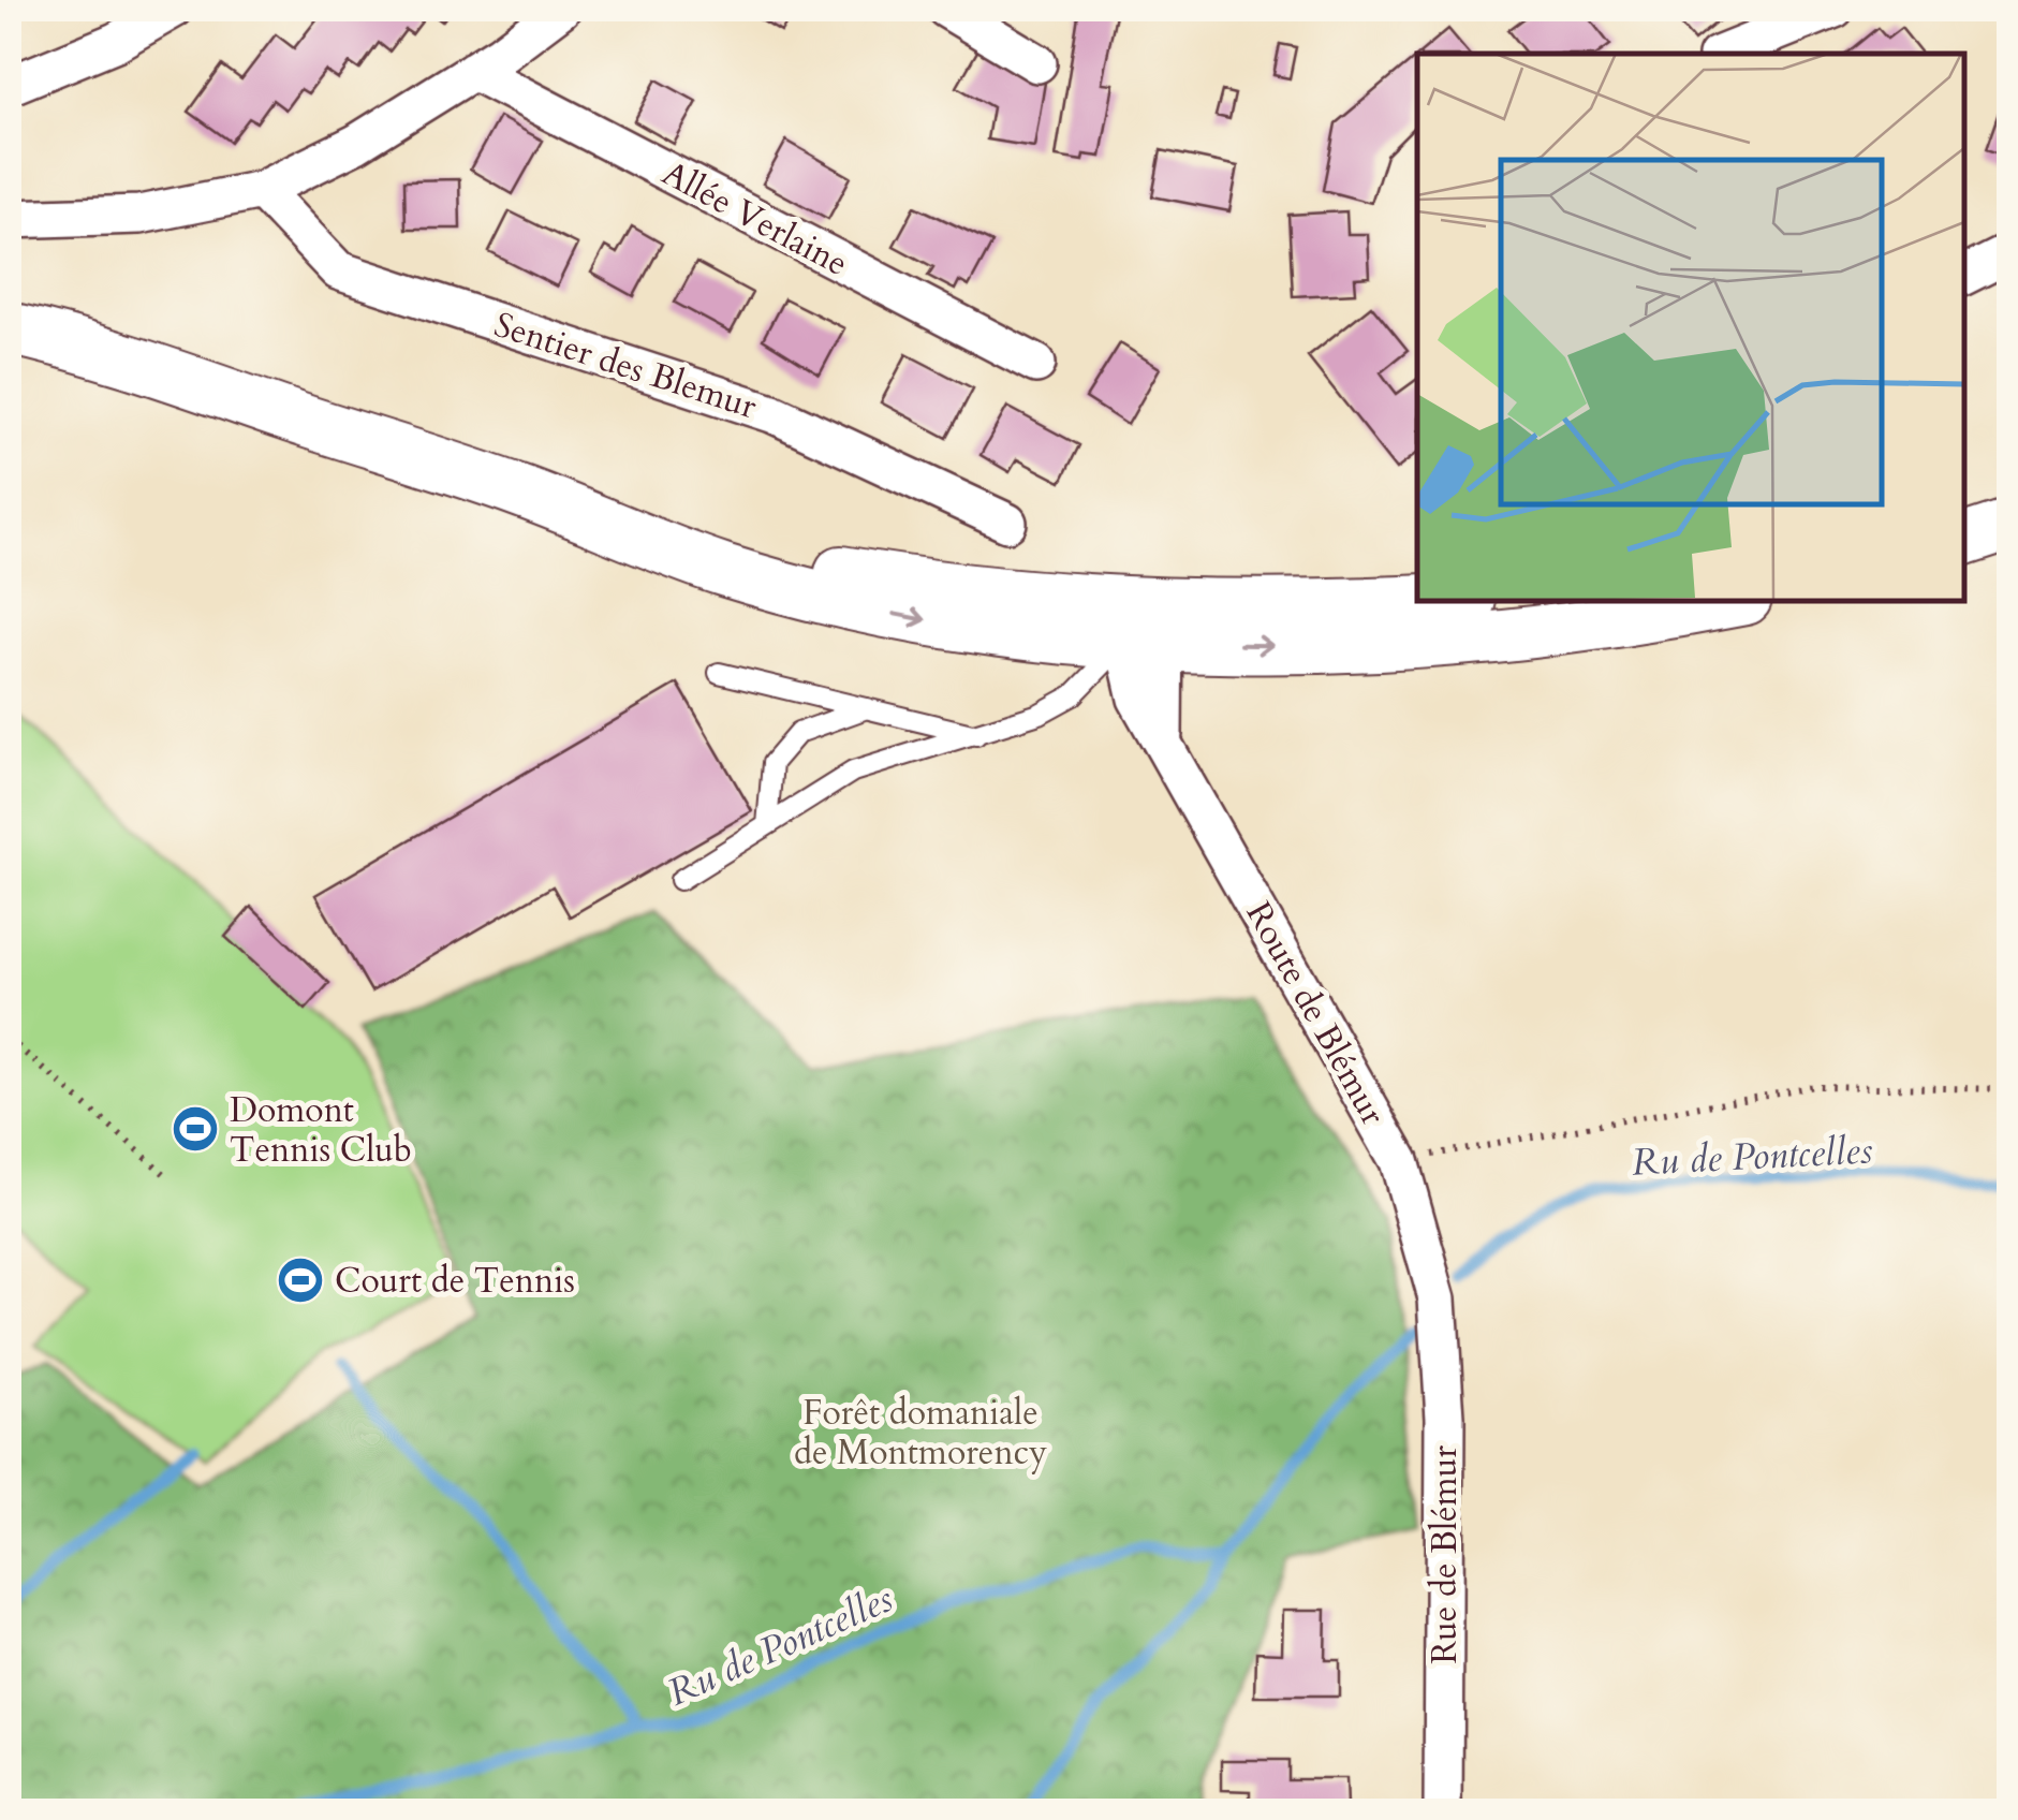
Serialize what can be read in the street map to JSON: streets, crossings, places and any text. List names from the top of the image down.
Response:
{
  "streets": {
    "street": [
      "Allée Verlaine",
      "Sentier des Blemur",
      "Route de Blémur",
      "Rue de Blémur"
    ]
  },
  "crossings": [
    ["Route de Blémur", "Rue de Blémur"]
  ],
  "water": ["Ru de Pontcelles"],
  "parks": ["Forêt domaniale de Montmorency"],
  "places": {
    "sports": ["Domont Tennis Club", "Court de Tennis"]
  }
}
